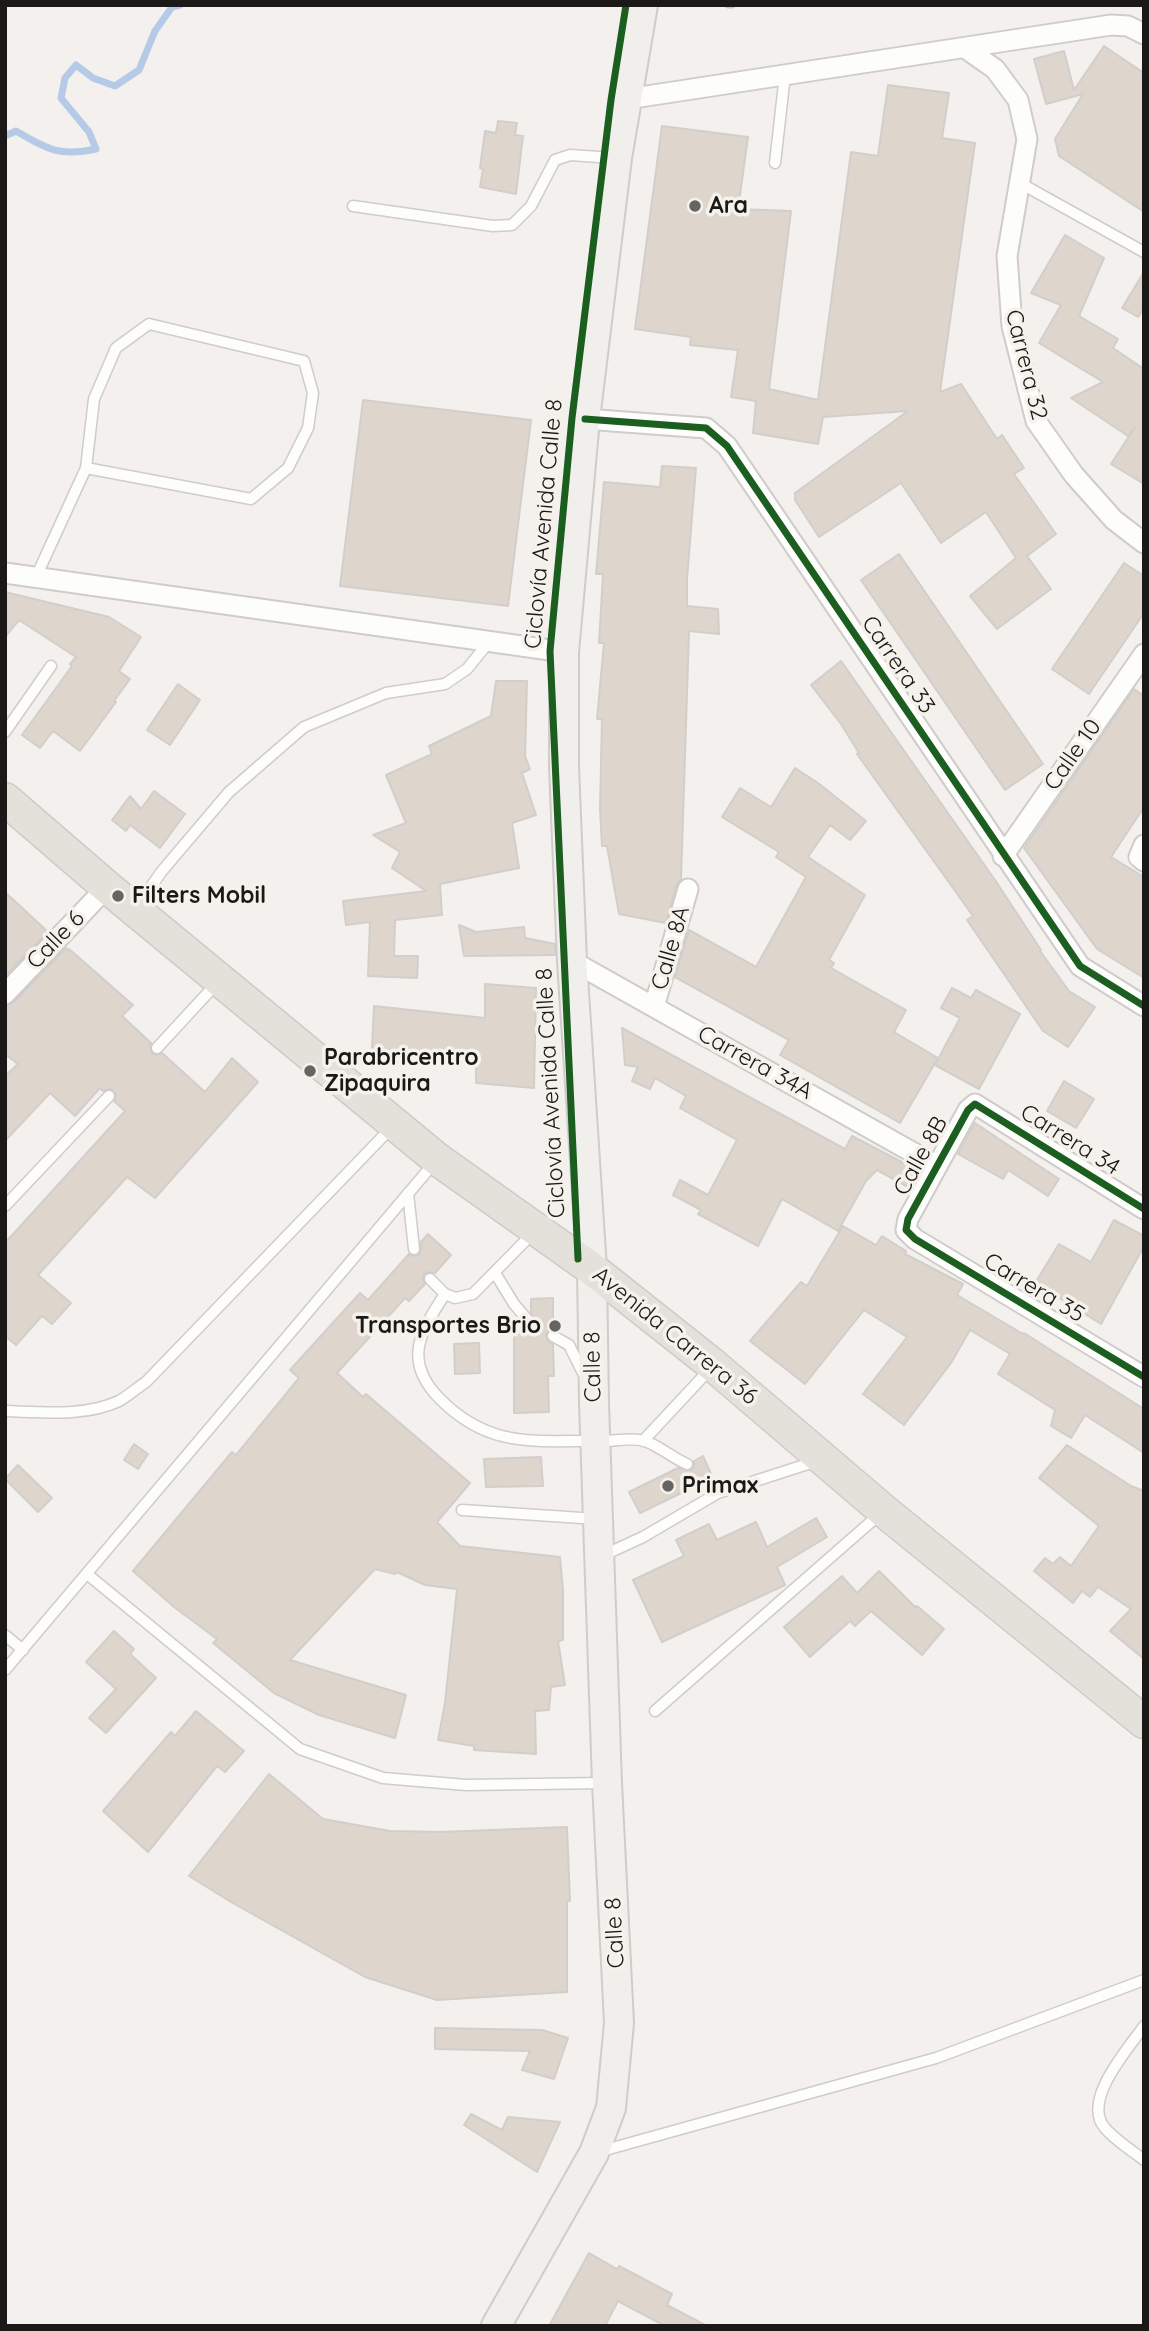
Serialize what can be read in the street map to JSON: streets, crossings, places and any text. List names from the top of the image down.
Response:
{
  "streets": {
    "main road": ["Avenida Carrera 36", "Calle 8"],
    "street": [
      "Carrera 32",
      "Carrera 33",
      "Calle 10",
      "Calle 6",
      "Calle 8A",
      "Carrera 34A",
      "Carrera 34",
      "Calle 8B",
      "Carrera 35"
    ],
    "cycle path": ["Ciclovía Avenida Calle 8"]
  },
  "crossings": [
    ["Carrera 33", "Calle 10"],
    ["Carrera 33", "Calle 8"],
    ["Calle 6", "Avenida Carrera 36"],
    ["Calle 8A", "Carrera 34A"],
    ["Carrera 34A", "Calle 8B"],
    ["Carrera 34A", "Calle 8"],
    ["Carrera 34", "Calle 8B"],
    ["Calle 8B", "Carrera 35"],
    ["Avenida Carrera 36", "Calle 8"]
  ],
  "places": [
    "Ara",
    "Filters Mobil",
    "Parabricentro Zipaquira",
    "Transportes Brio",
    "Primax"
  ]
}
